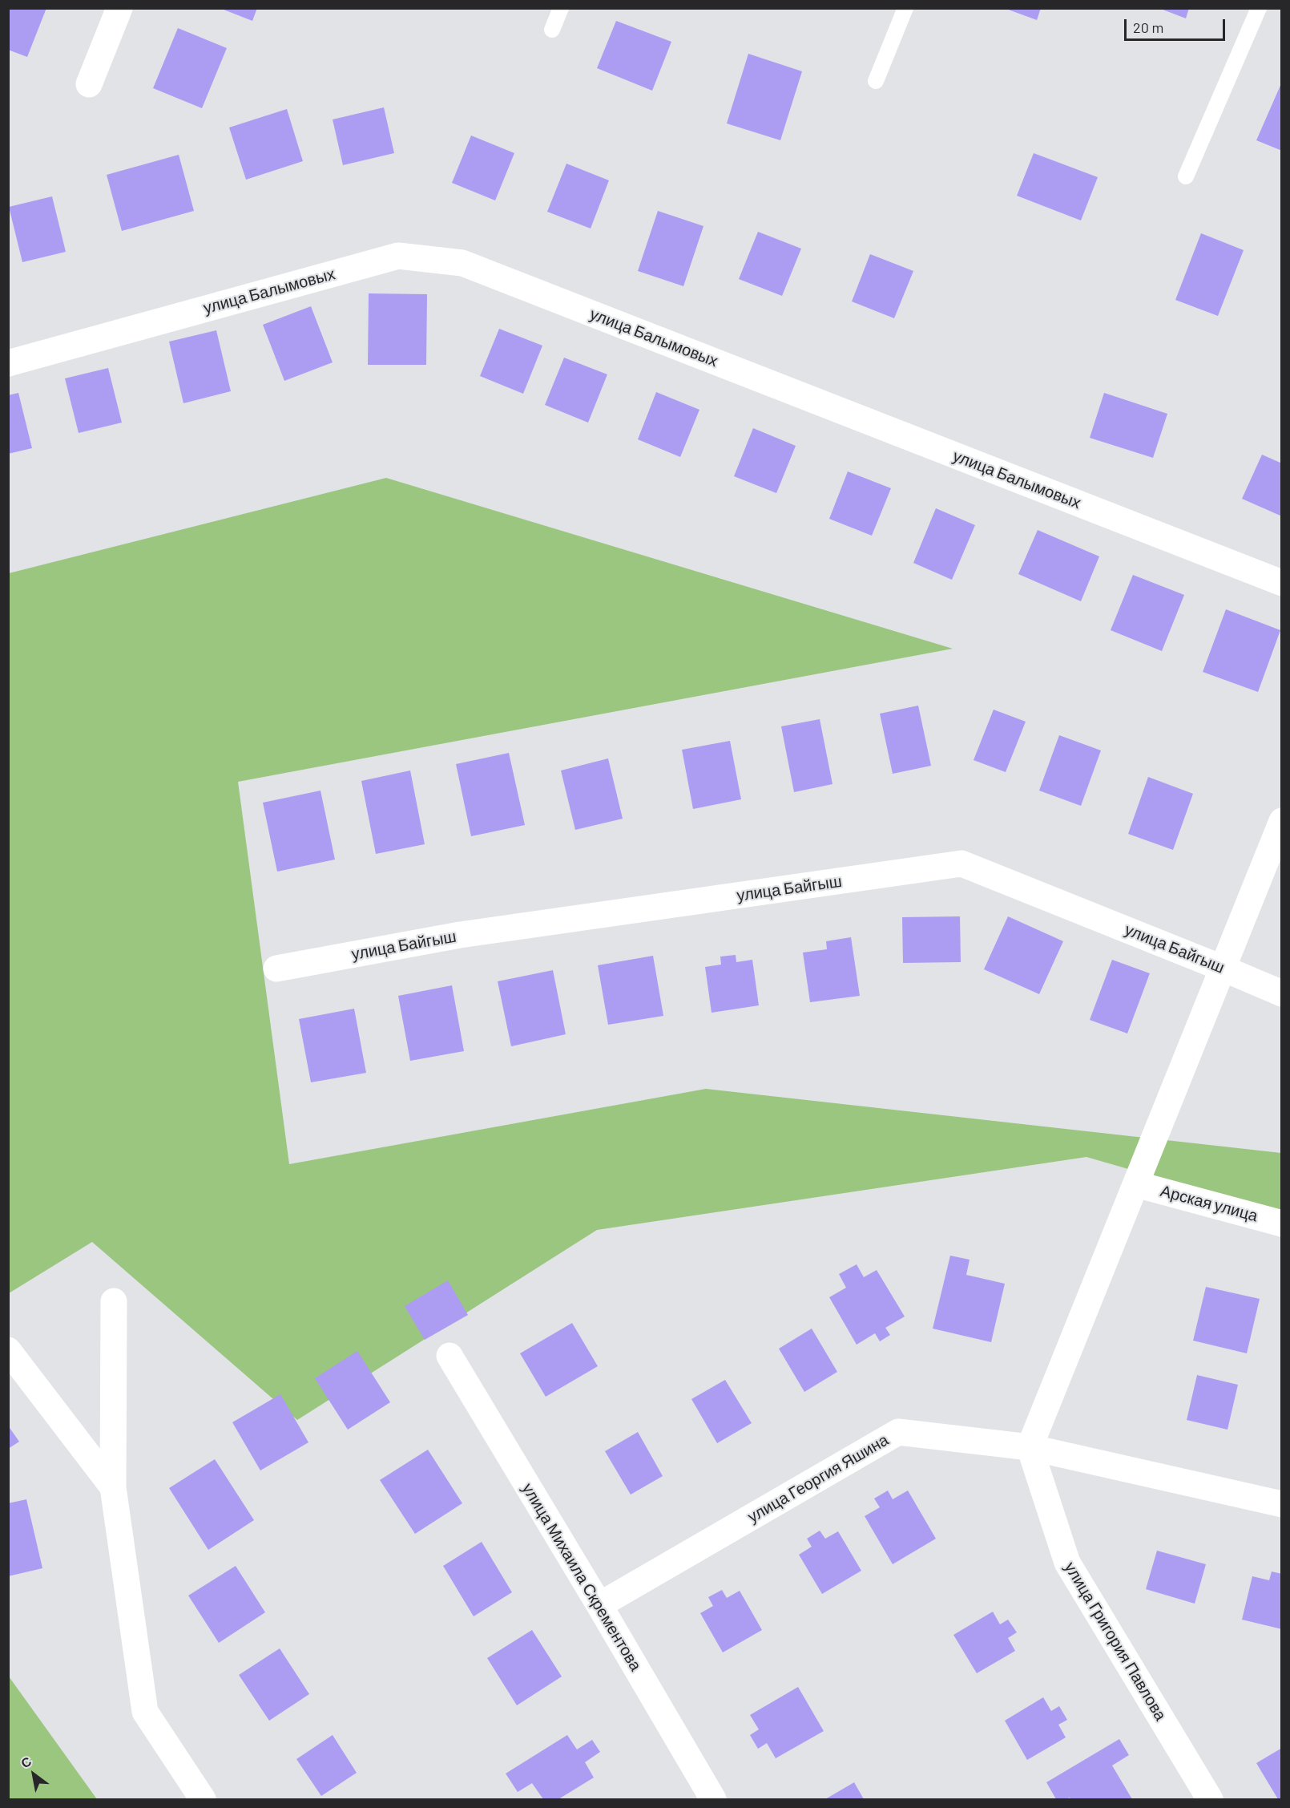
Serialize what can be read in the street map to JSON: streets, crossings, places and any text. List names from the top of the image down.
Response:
{
  "streets": {
    "street": [
      "улица Балымовых",
      "улица Байгыш",
      "Арская улица",
      "улица Георгия Яшина",
      "улица Михаила Скрементова",
      "улица Григория Павлова"
    ]
  },
  "crossings": [
    ["улица Георгия Яшина", "улица Михаила Скрементова"],
    ["улица Георгия Яшина", "улица Григория Павлова"]
  ],
  "scale_bar": "20 m",
  "north": "top left"
}
